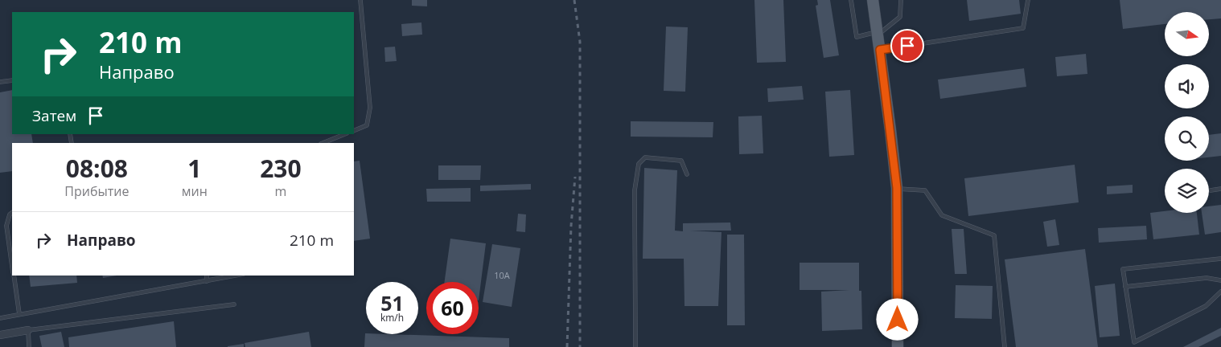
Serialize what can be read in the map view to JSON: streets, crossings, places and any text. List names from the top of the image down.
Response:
{
  "house_numbers": ["10А"],
  "north": "right",
  "page": {
    "turn": ["210 m", "Направо"],
    "then": "Затем",
    "eta": [
      "08:08",
      "Прибытие",
      "1",
      "мин",
      "230",
      "m"
    ],
    "list": [
      {
        "name": "Направо",
        "value": "210 m"
      }
    ],
    "speed": "51 km/h",
    "limit": "60"
  }
}
